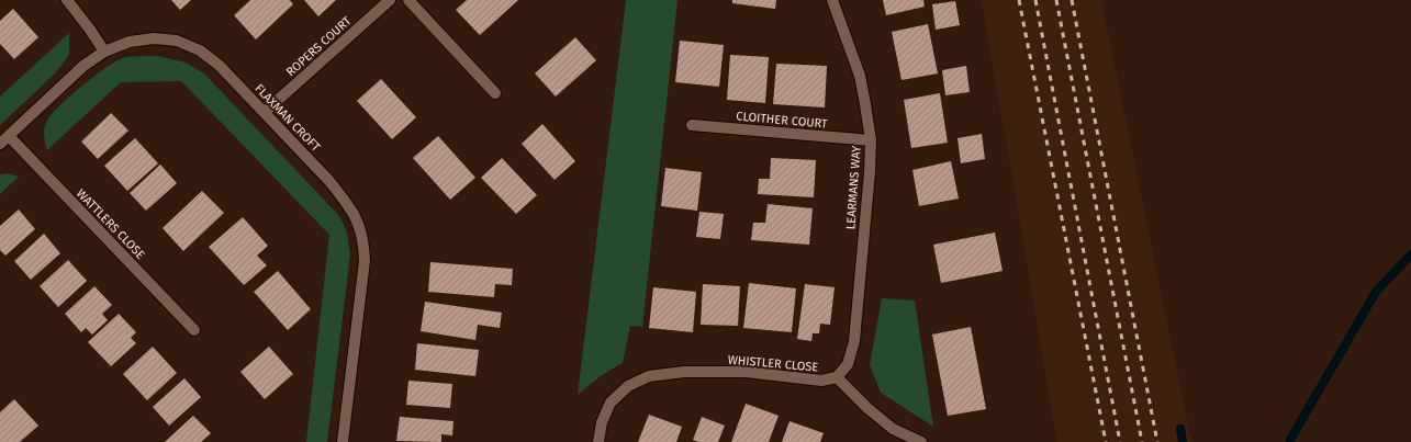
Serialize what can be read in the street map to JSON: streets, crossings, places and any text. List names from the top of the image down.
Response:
{
  "streets": {
    "street": [
      "ROPERS COURT",
      "FLAXMAN CROFT",
      "CLOITHER COURT",
      "LEARMANS WAY",
      "WATTLERS CLOSE",
      "WHISTLER CLOSE"
    ]
  },
  "crossings": [
    ["ROPERS COURT", "FLAXMAN CROFT"],
    ["FLAXMAN CROFT", "WATTLERS CLOSE"],
    ["CLOITHER COURT", "LEARMANS WAY"],
    ["LEARMANS WAY", "WHISTLER CLOSE"]
  ]
}
